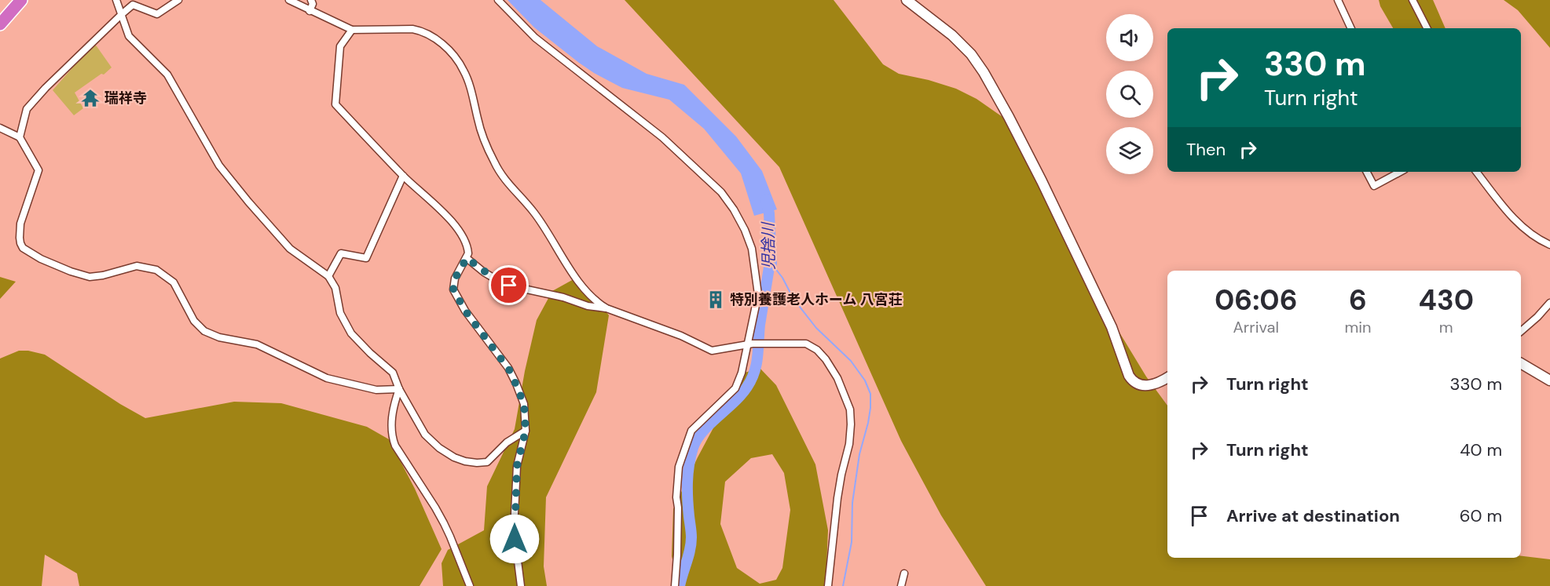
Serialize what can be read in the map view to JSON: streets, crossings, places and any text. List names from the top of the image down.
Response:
{
  "water": ["児捨川"],
  "places": {
    "temple": ["瑞祥寺"],
    "building": ["特別養護老人ホーム 八宮荘"]
  },
  "page": {
    "turn": ["330 m", "Turn right"],
    "then": "Then",
    "eta": [
      "06:06",
      "Arrival",
      "6",
      "min",
      "430",
      "m"
    ],
    "list": [
      {
        "name": "Turn right",
        "value": "330 m"
      },
      {
        "name": "Turn right",
        "value": "40 m"
      },
      {
        "name": "Arrive at destination",
        "value": "60 m"
      }
    ]
  }
}
